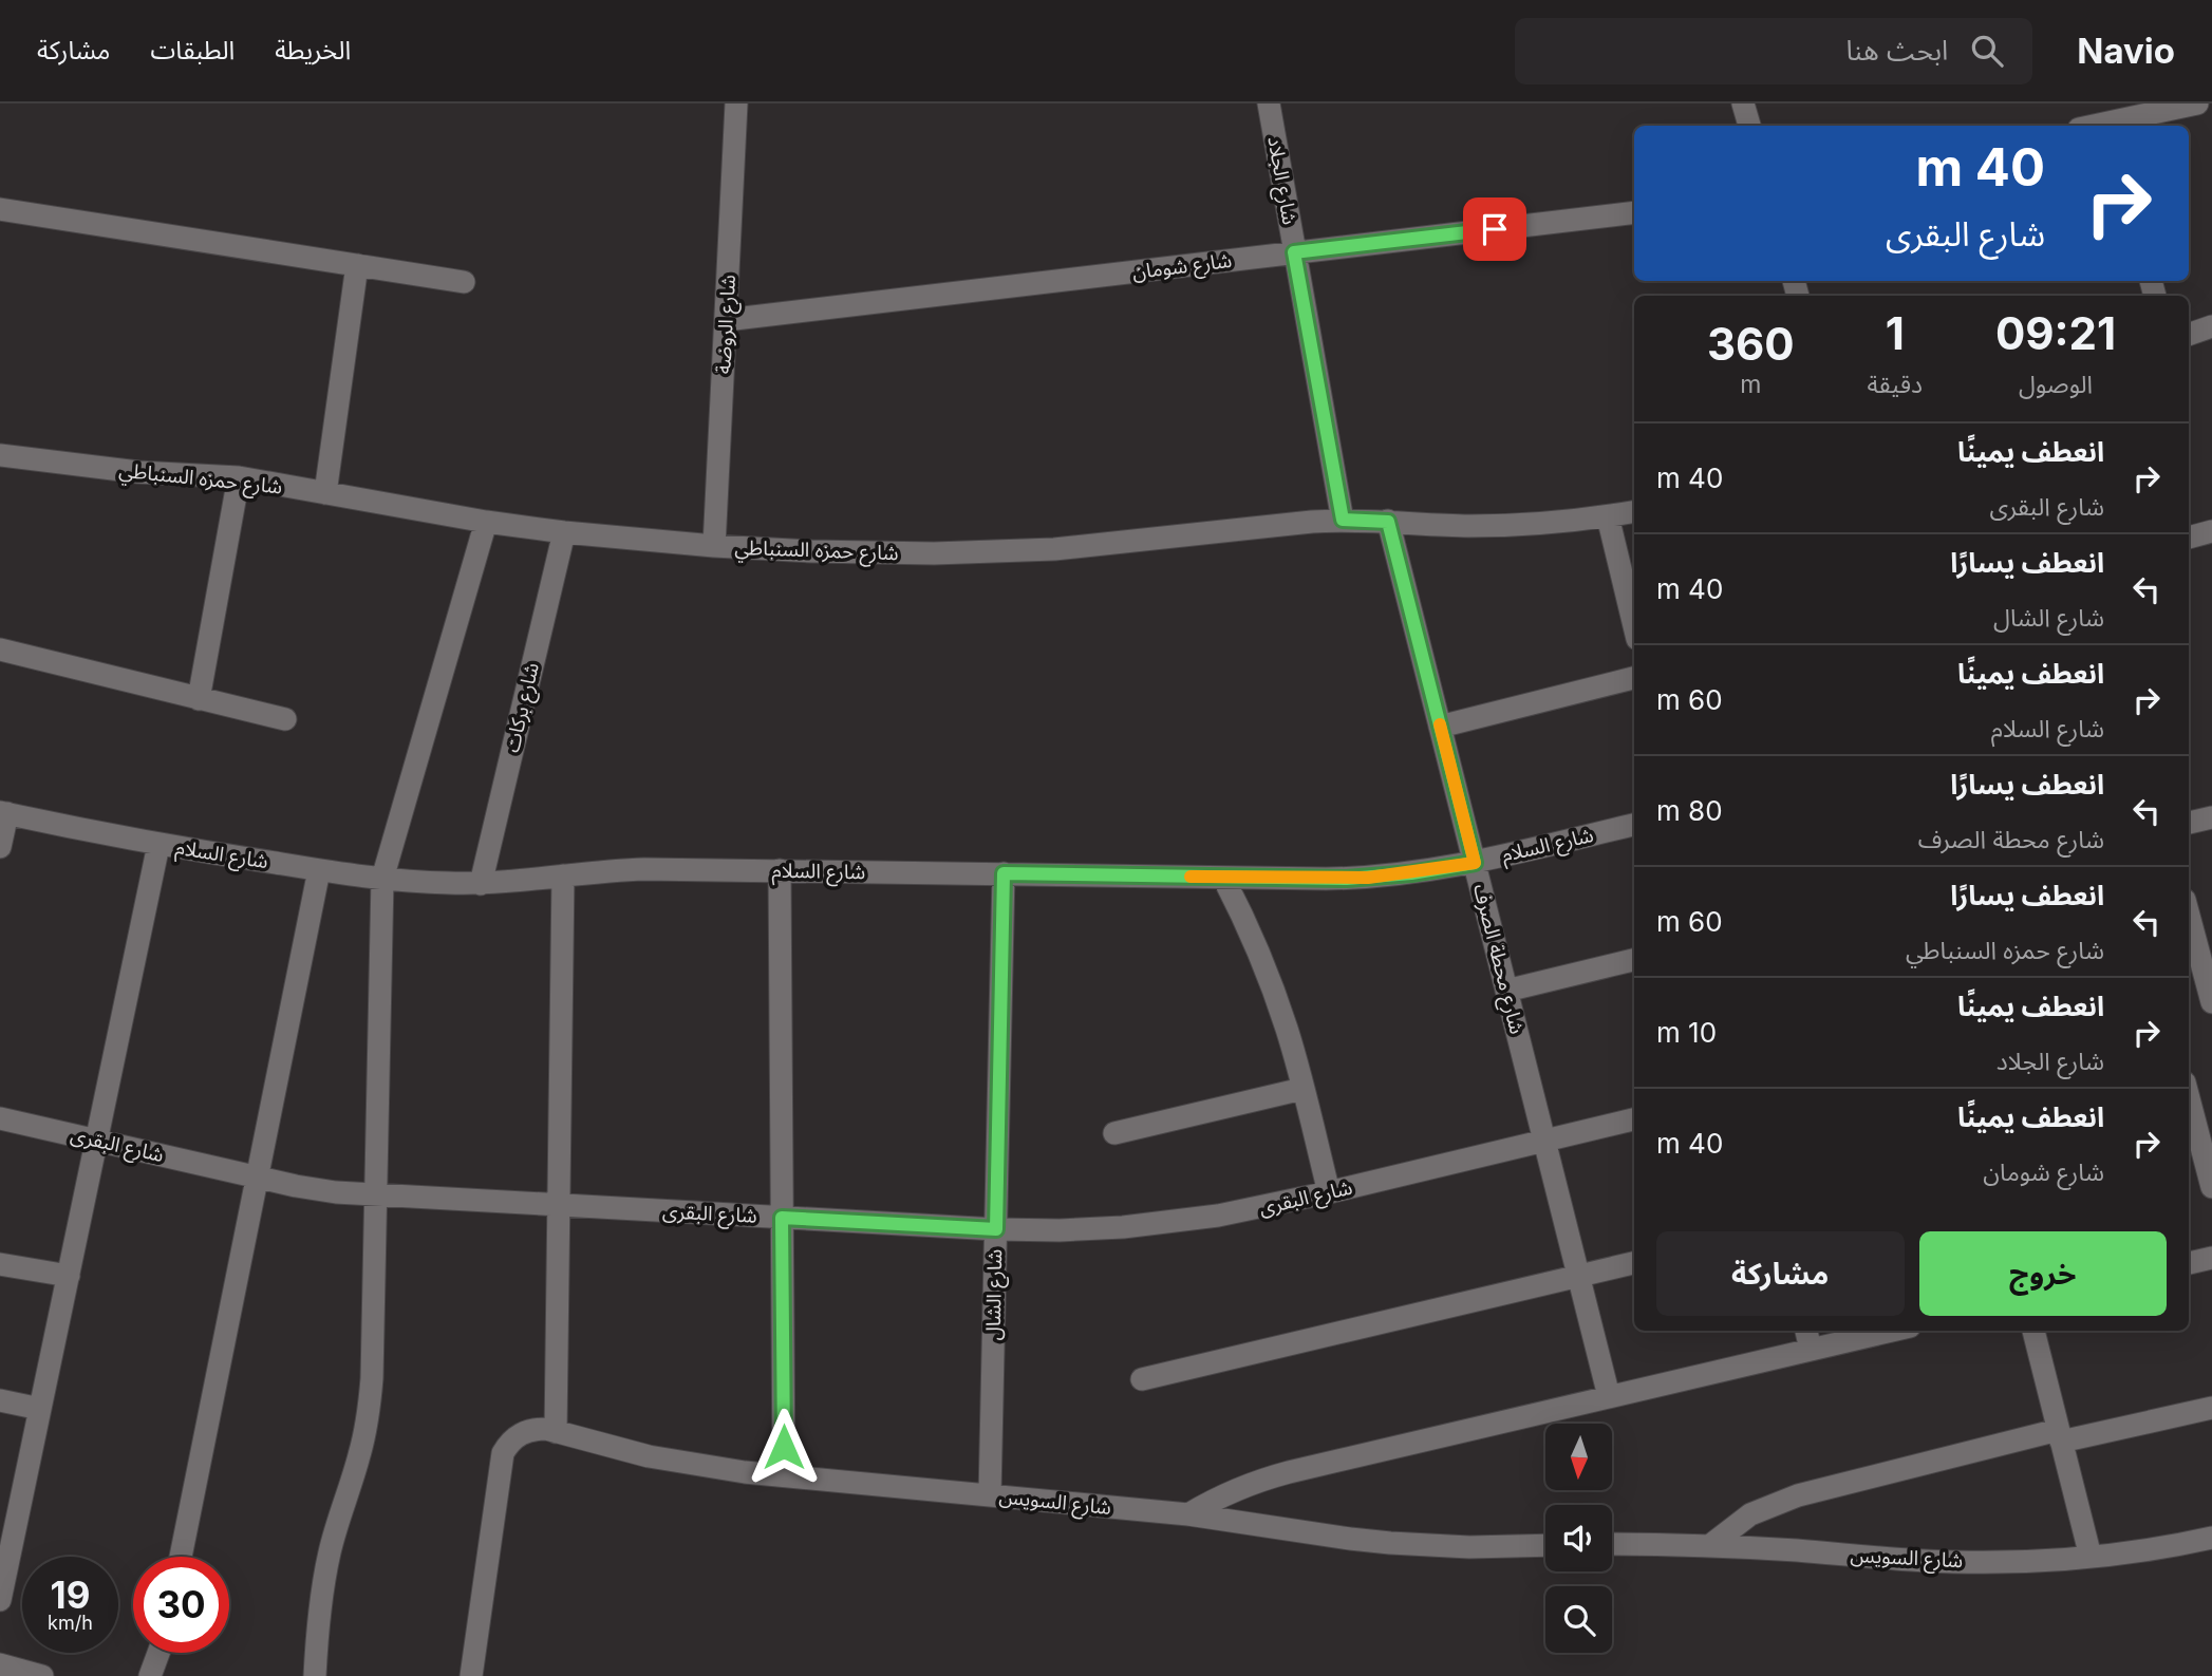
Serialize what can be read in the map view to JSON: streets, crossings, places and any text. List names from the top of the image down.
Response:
{
  "streets": {
    "street": [
      "شارع الجلاد",
      "شارع شومان",
      "شارع الروضة",
      "شارع حمزه السنباطي",
      "شارع بركات",
      "شارع السلام",
      "شارع محطة الصرف",
      "شارع البقرى",
      "شارع الشال",
      "شارع السويس"
    ]
  },
  "crossings": [
    ["شارع الجلاد", "شارع شومان"],
    ["شارع الجلاد", "شارع حمزه السنباطي"],
    ["شارع شومان", "شارع الروضة"],
    ["شارع الروضة", "شارع حمزه السنباطي"],
    ["شارع حمزه السنباطي", "شارع بركات"],
    ["شارع حمزه السنباطي", "شارع محطة الصرف"],
    ["شارع بركات", "شارع السلام"],
    ["شارع السلام", "شارع محطة الصرف"],
    ["شارع السلام", "شارع الشال"],
    ["شارع محطة الصرف", "شارع البقرى"],
    ["شارع البقرى", "شارع الشال"],
    ["شارع الشال", "شارع السويس"]
  ],
  "north": "bottom",
  "page": {
    "header": "Navio",
    "search": "ابحث هنا",
    "nav": ["الخريطة", "الطبقات", "مشاركة"],
    "turn": ["40 m", "شارع البقرى"],
    "eta": [
      "09:21",
      "الوصول",
      "1",
      "دقيقة",
      "360",
      "m"
    ],
    "list": [
      {
        "name": "انعطف يمينًا",
        "note": "شارع البقرى",
        "value": "40 m"
      },
      {
        "name": "انعطف يسارًا",
        "note": "شارع الشال",
        "value": "40 m"
      },
      {
        "name": "انعطف يمينًا",
        "note": "شارع السلام",
        "value": "60 m"
      },
      {
        "name": "انعطف يسارًا",
        "note": "شارع محطة الصرف",
        "value": "80 m"
      },
      {
        "name": "انعطف يسارًا",
        "note": "شارع حمزه السنباطي",
        "value": "60 m"
      },
      {
        "name": "انعطف يمينًا",
        "note": "شارع الجلاد",
        "value": "10 m"
      },
      {
        "name": "انعطف يمينًا",
        "note": "شارع شومان",
        "value": "40 m"
      }
    ],
    "buttons": ["خروج", "مشاركة"],
    "speed": "19 km/h",
    "limit": "30"
  }
}
